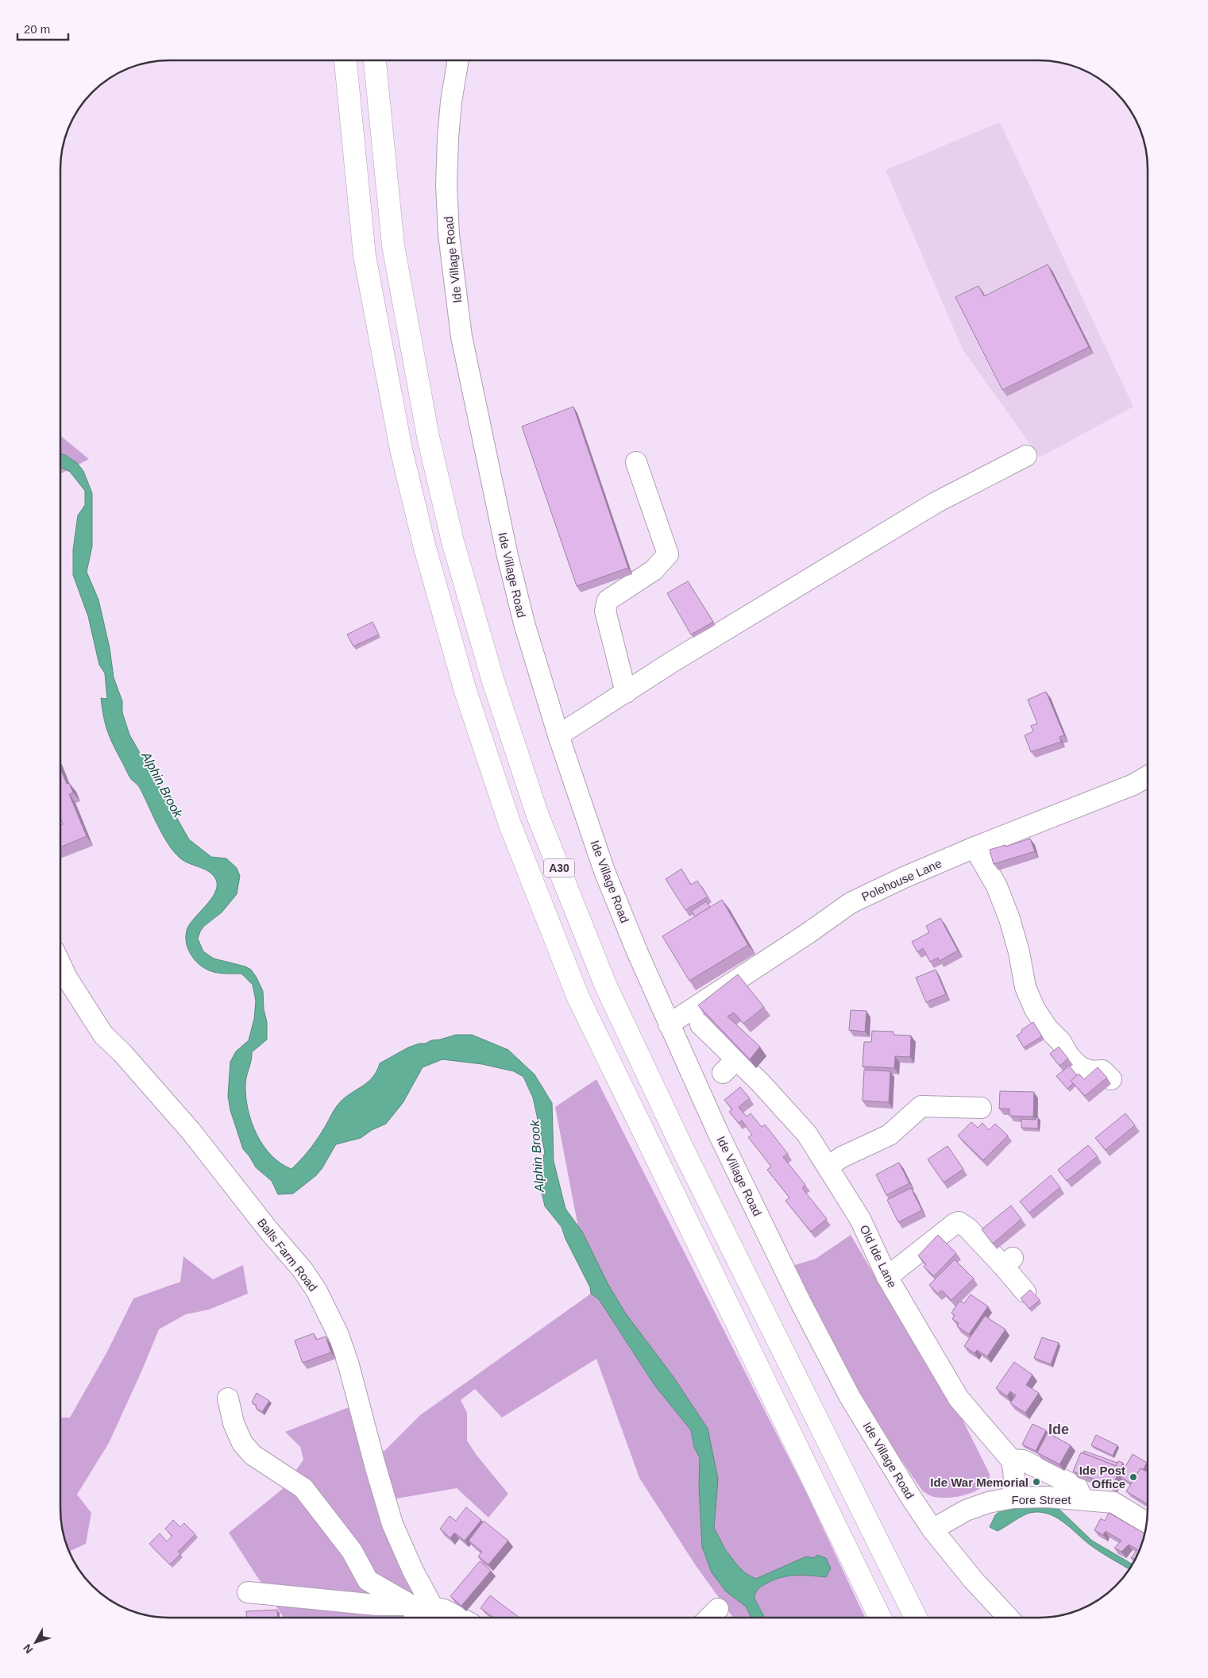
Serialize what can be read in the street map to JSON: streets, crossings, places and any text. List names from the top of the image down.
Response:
{
  "streets": {
    "highway": ["A30"],
    "street": [
      "Ide Village Road",
      "Polehouse Lane",
      "Balls Farm Road",
      "Old Ide Lane",
      "Fore Street"
    ]
  },
  "crossings": [
    ["Ide Village Road", "Polehouse Lane"],
    ["Ide Village Road", "Fore Street"]
  ],
  "districts": ["Ide"],
  "water": ["Alphin Brook"],
  "places": ["Ide Post Office", "Ide War Memorial"],
  "scale_bar": "20 m",
  "north": "bottom left"
}
